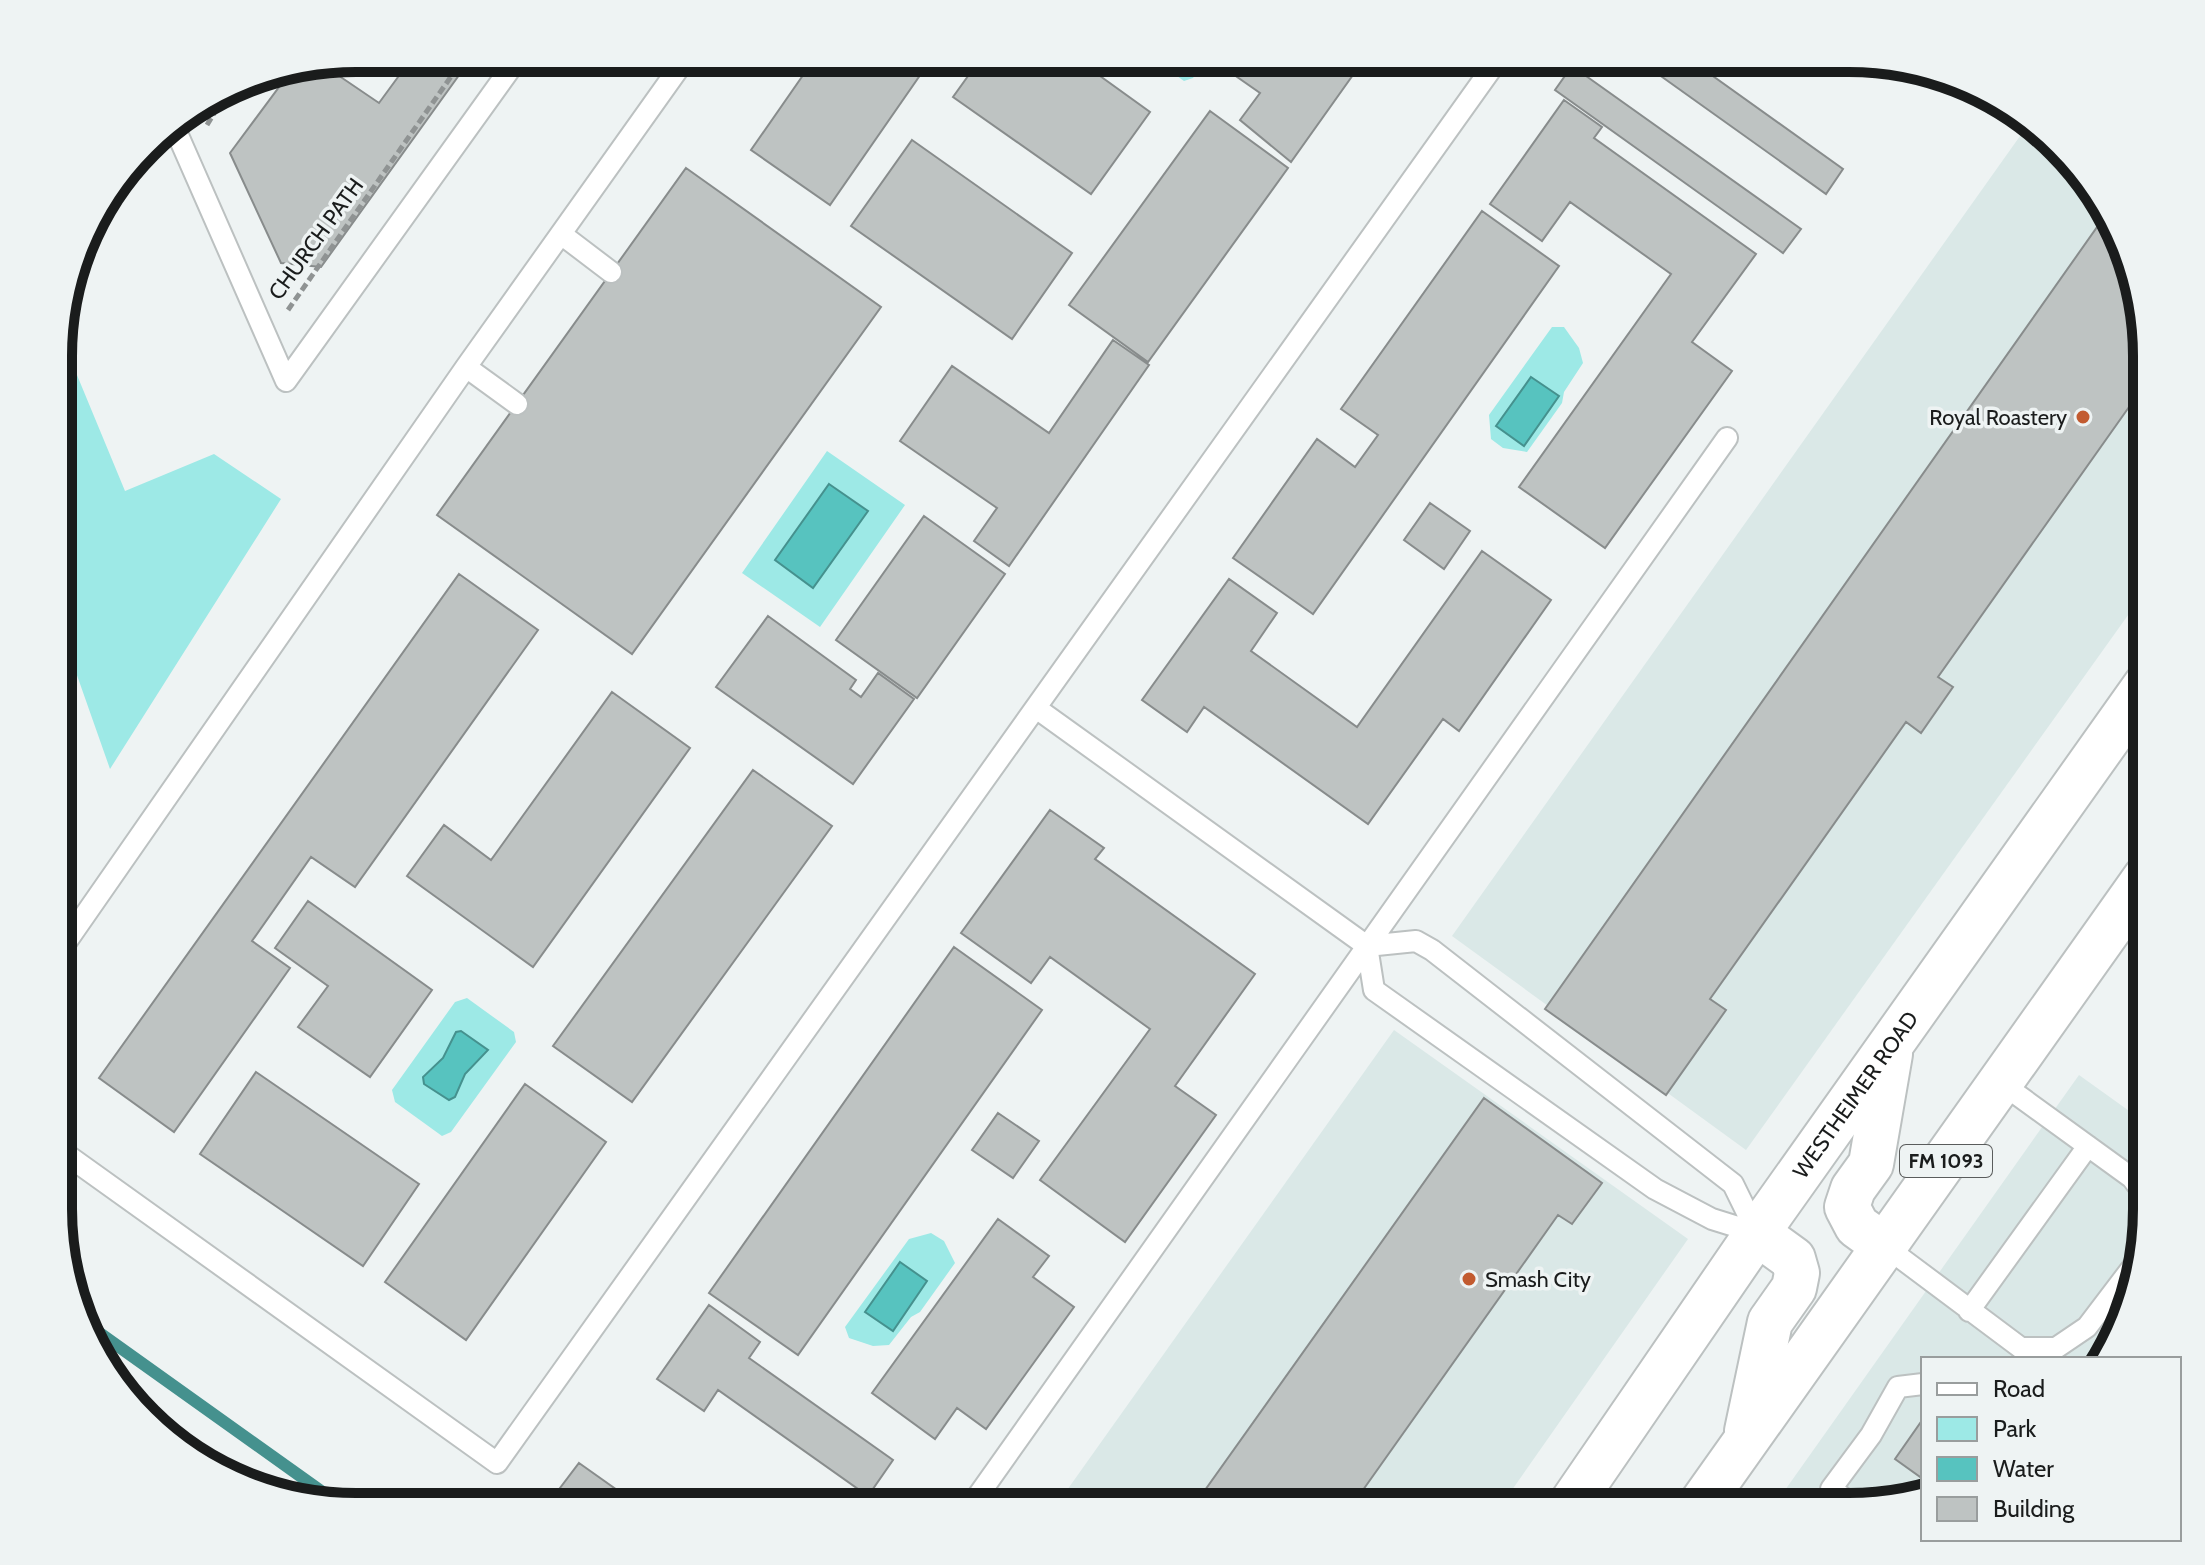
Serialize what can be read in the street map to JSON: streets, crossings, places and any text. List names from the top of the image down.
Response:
{
  "streets": {
    "main road": ["WESTHEIMER ROAD", "FM 1093"],
    "path": ["CHURCH PATH"]
  },
  "places": ["Royal Roastery", "Smash City"],
  "legend": [
    "Road",
    "Park",
    "Water",
    "Building"
  ]
}
